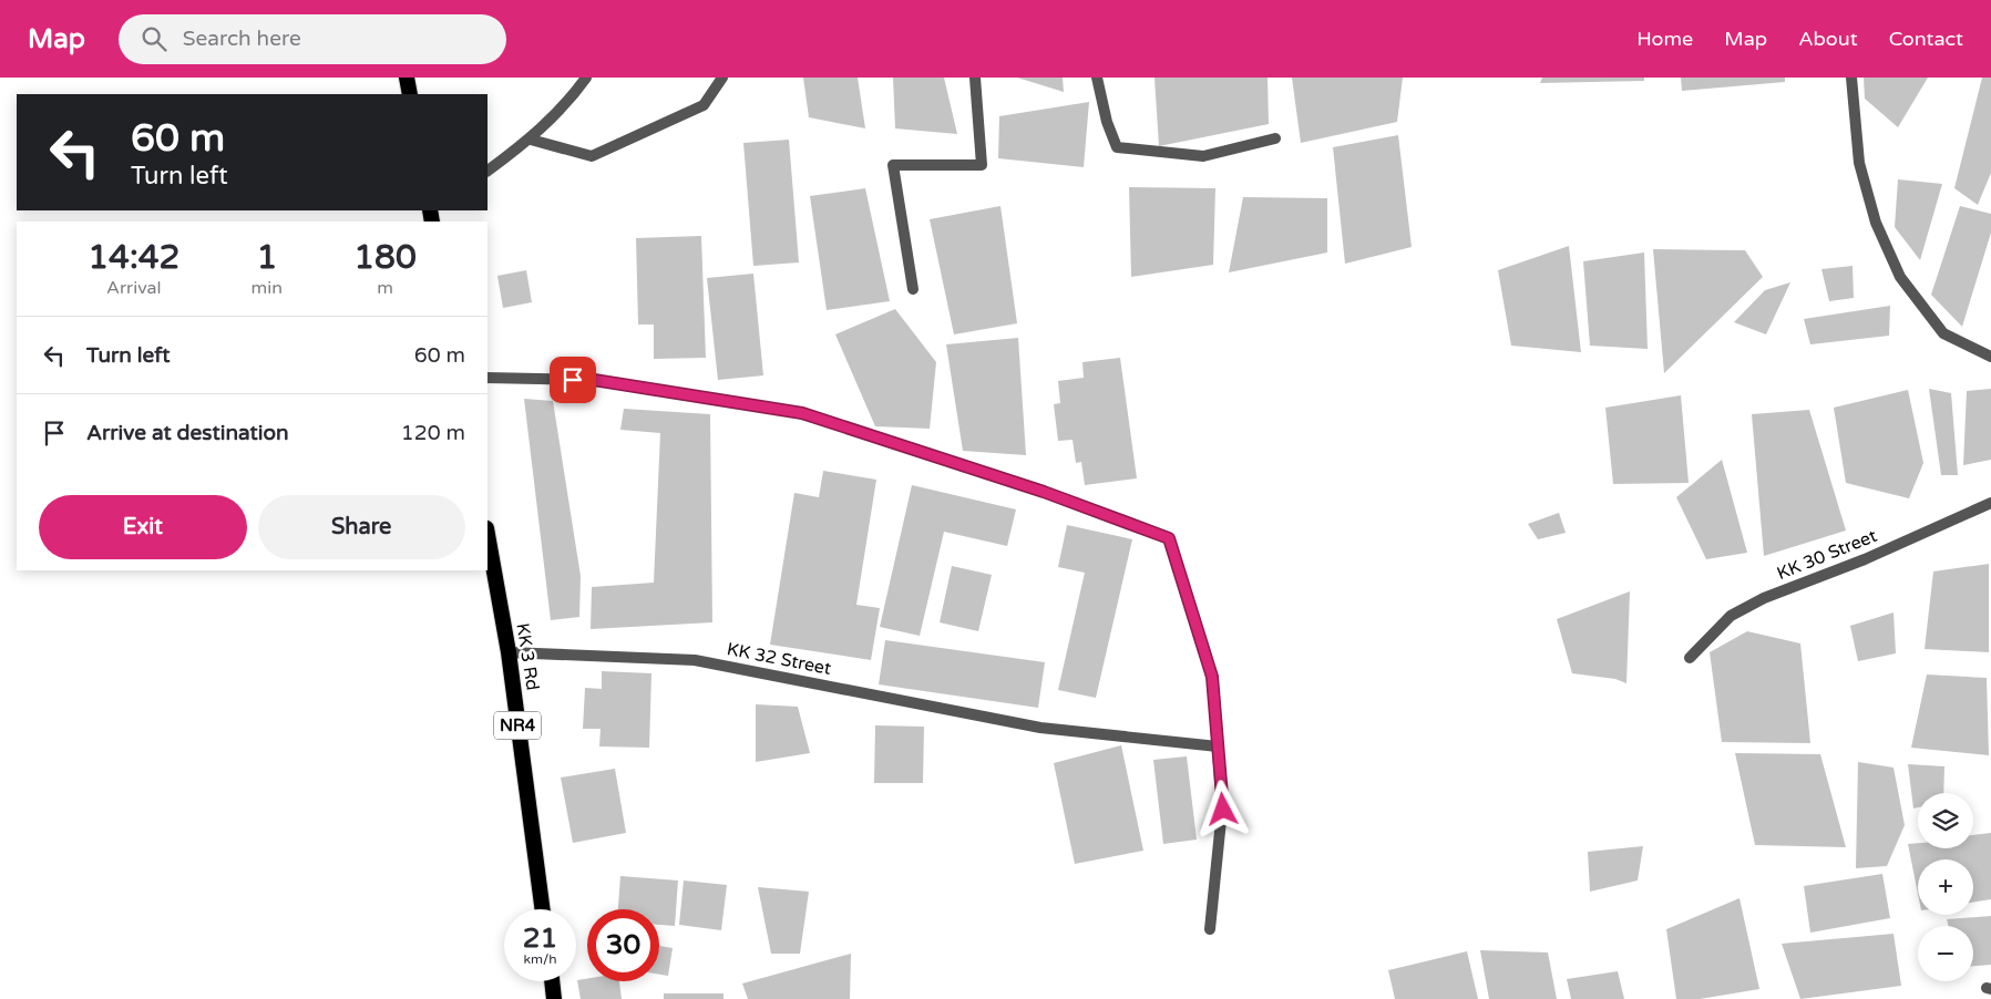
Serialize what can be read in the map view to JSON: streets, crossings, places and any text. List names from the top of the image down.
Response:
{
  "streets": {
    "highway": ["KK 3 Rd", "NR4"],
    "street": ["KK 30 Street", "KK 32 Street"]
  },
  "crossings": [
    ["KK 3 Rd", "KK 32 Street"]
  ],
  "page": {
    "header": "Map",
    "search": "Search here",
    "nav": [
      "Home",
      "Map",
      "About",
      "Contact"
    ],
    "turn": ["60 m", "Turn left"],
    "eta": [
      "14:42",
      "Arrival",
      "1",
      "min",
      "180",
      "m"
    ],
    "list": [
      {
        "name": "Turn left",
        "value": "60 m"
      },
      {
        "name": "Arrive at destination",
        "value": "120 m"
      }
    ],
    "buttons": ["Exit", "Share"],
    "map_buttons": ["+", "−"],
    "speed": "21 km/h",
    "limit": "30"
  }
}
